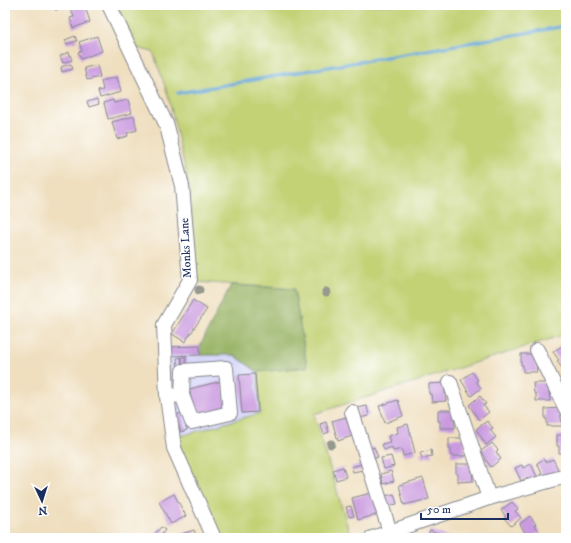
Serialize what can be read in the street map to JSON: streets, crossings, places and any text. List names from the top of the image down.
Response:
{
  "streets": {
    "street": ["Monks Lane"]
  },
  "scale_bar": "50 m",
  "north": "bottom"
}
